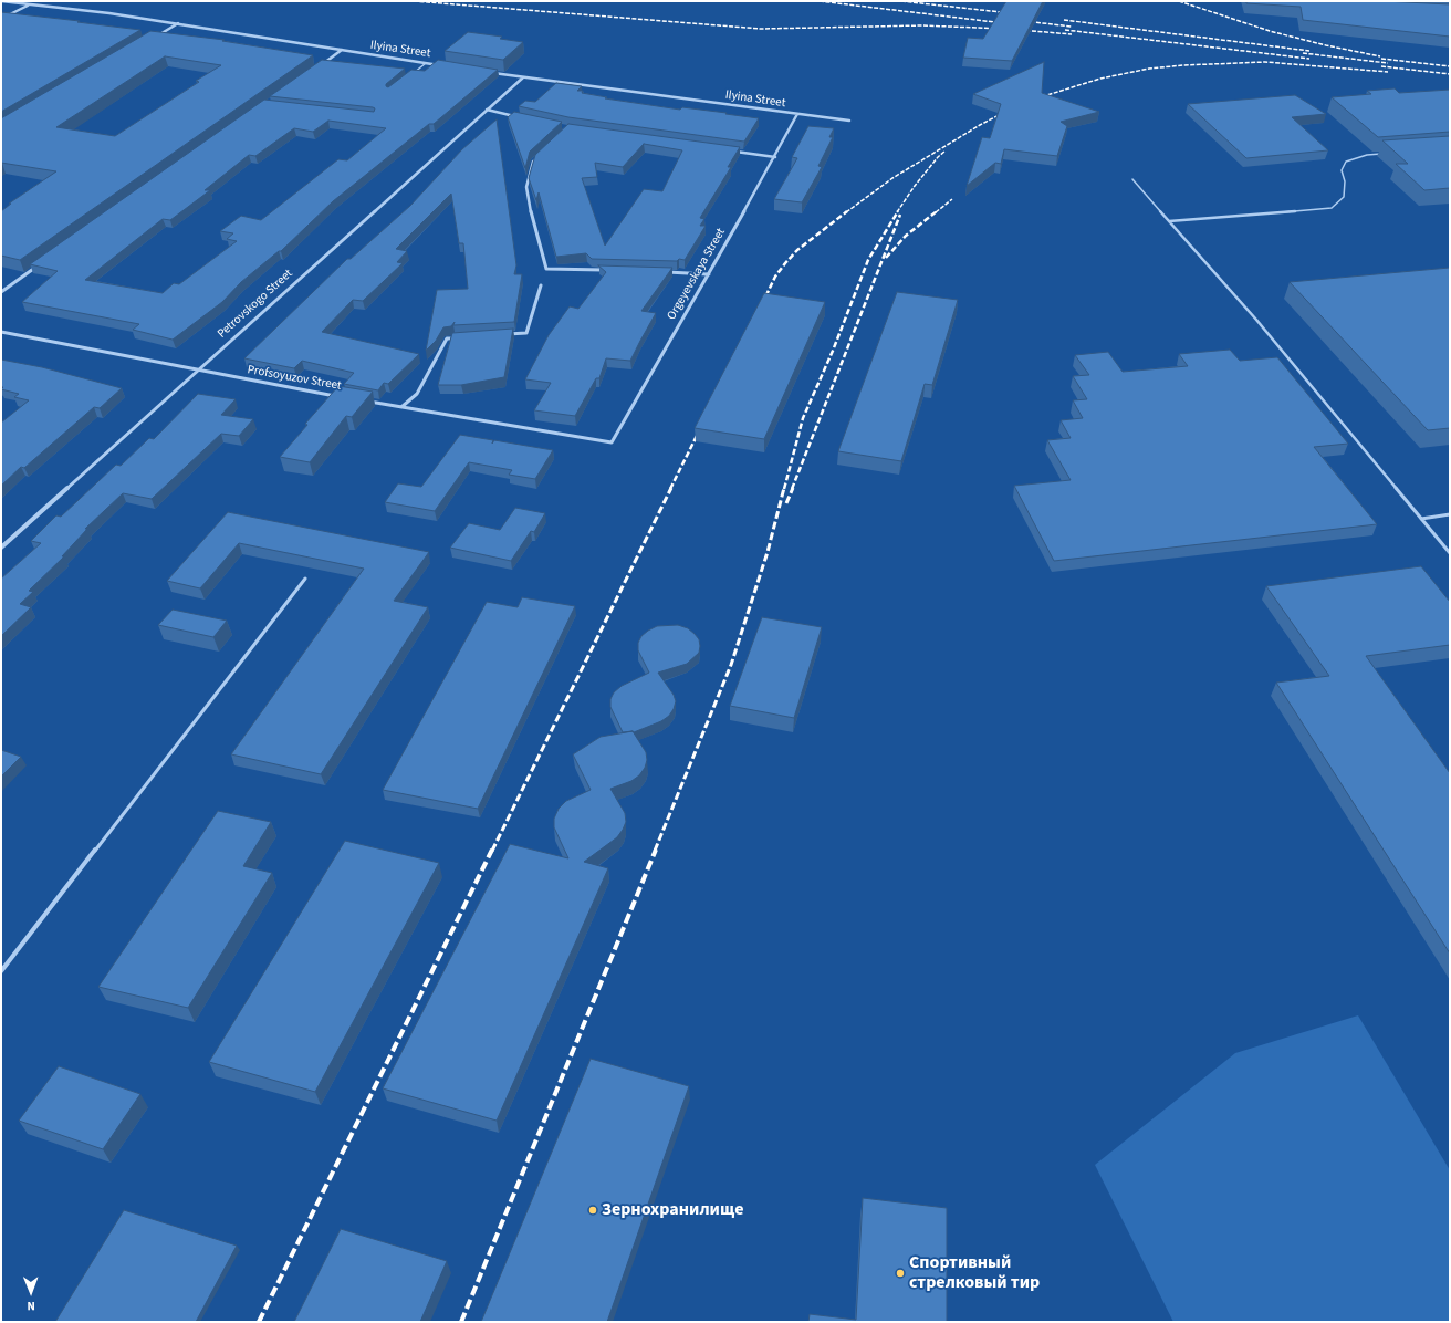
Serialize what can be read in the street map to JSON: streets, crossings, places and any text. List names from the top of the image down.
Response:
{
  "streets": {
    "street": [
      "Ilyina Street",
      "Orgeyevskaya Street",
      "Petrovskogo Street",
      "Profsoyuzov Street"
    ]
  },
  "crossings": [
    ["Ilyina Street", "Orgeyevskaya Street"],
    ["Ilyina Street", "Petrovskogo Street"],
    ["Petrovskogo Street", "Profsoyuzov Street"]
  ],
  "places": ["Зернохранилище", "Спортивный стрелковый тир"],
  "north": "bottom"
}
